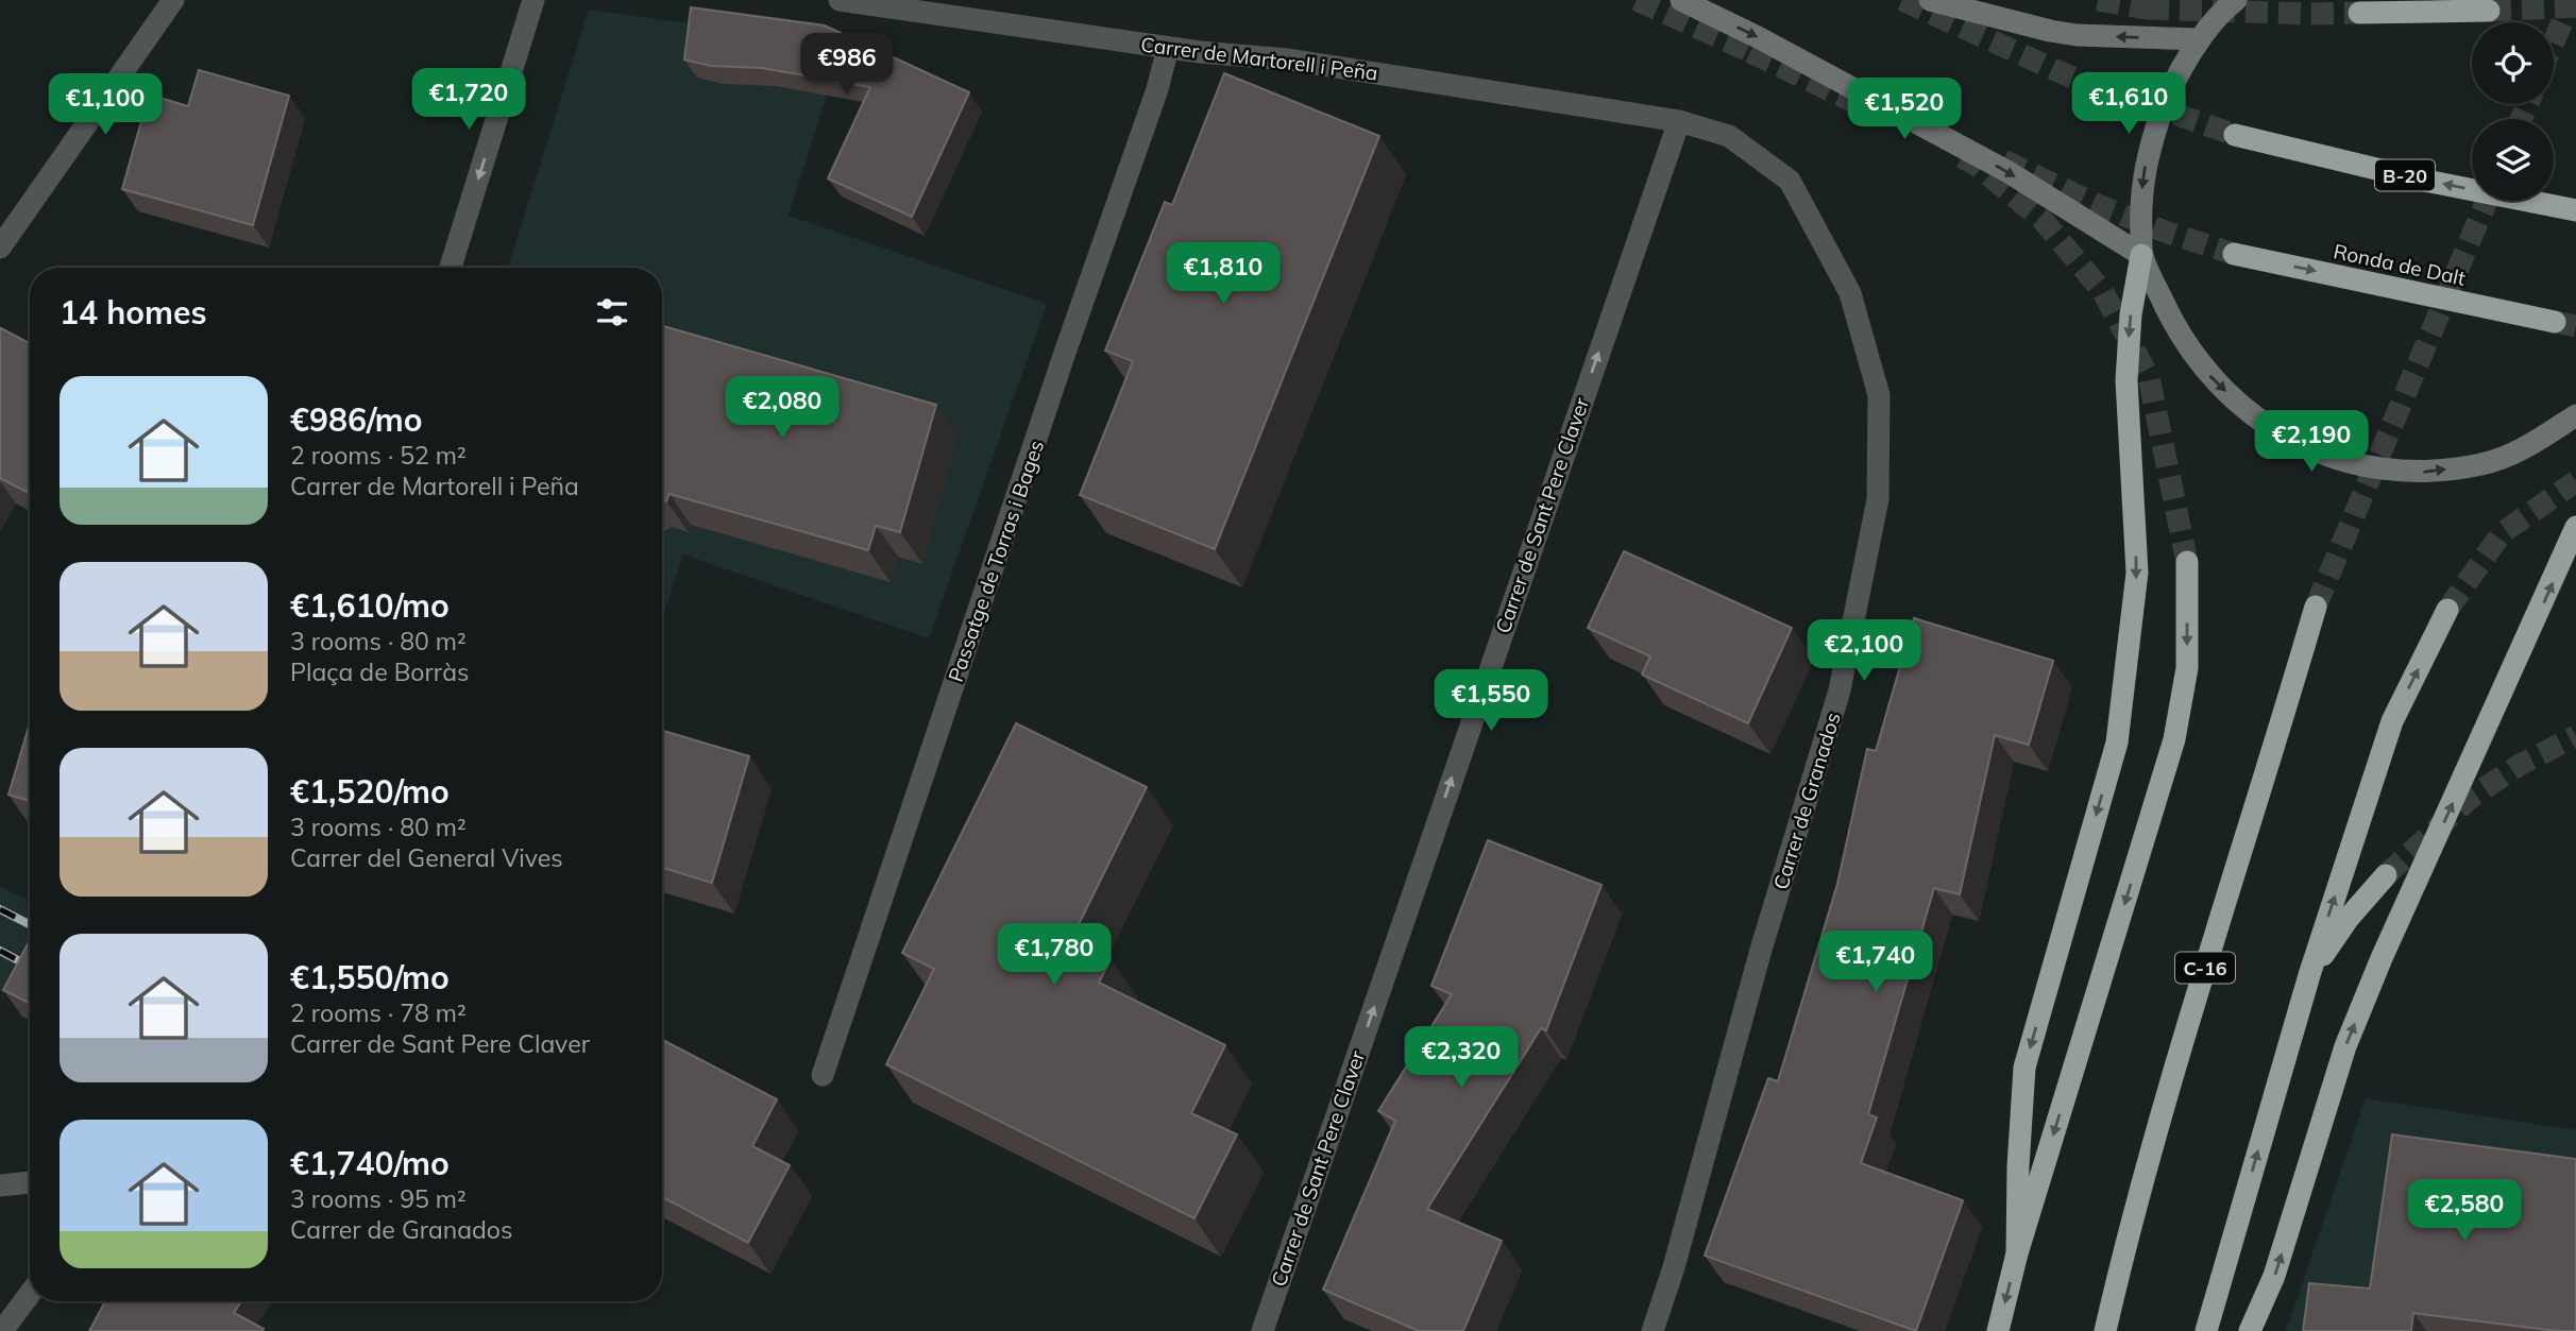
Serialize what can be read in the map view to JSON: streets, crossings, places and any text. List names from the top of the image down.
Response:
{
  "streets": {
    "highway": ["B-20", "Ronda de Dalt", "C-16"],
    "street": [
      "Carrer de Martorell i Peña",
      "Carrer de Sant Pere Claver",
      "Passatge de Torras i Bages",
      "Carrer de Granados"
    ]
  },
  "crossings": [
    ["Carrer de Martorell i Peña", "Carrer de Sant Pere Claver"],
    ["Carrer de Martorell i Peña", "Passatge de Torras i Bages"],
    ["Carrer de Martorell i Peña", "Carrer de Granados"],
    ["Carrer de Sant Pere Claver", "Carrer de Granados"]
  ],
  "one_way": ["Carrer de Sant Pere Claver"],
  "page": {
    "price": [
      "€986",
      "€1,720",
      "€1,610",
      "€1,100",
      "€1,520",
      "€1,810",
      "€2,080",
      "€2,190",
      "€2,100",
      "€1,550",
      "€1,780",
      "€1,740",
      "€2,320",
      "€2,580"
    ],
    "heading": "14 homes",
    "list": [
      {
        "name": "€986/mo",
        "note": "2 rooms · 52 m² · Carrer de Martorell i Peña"
      },
      {
        "name": "€1,610/mo",
        "note": "3 rooms · 80 m² · Plaça de Borràs"
      },
      {
        "name": "€1,520/mo",
        "note": "3 rooms · 80 m² · Carrer del General Vives"
      },
      {
        "name": "€1,550/mo",
        "note": "2 rooms · 78 m² · Carrer de Sant Pere Claver"
      },
      {
        "name": "€1,740/mo",
        "note": "3 rooms · 95 m² · Carrer de Granados"
      }
    ]
  }
}
